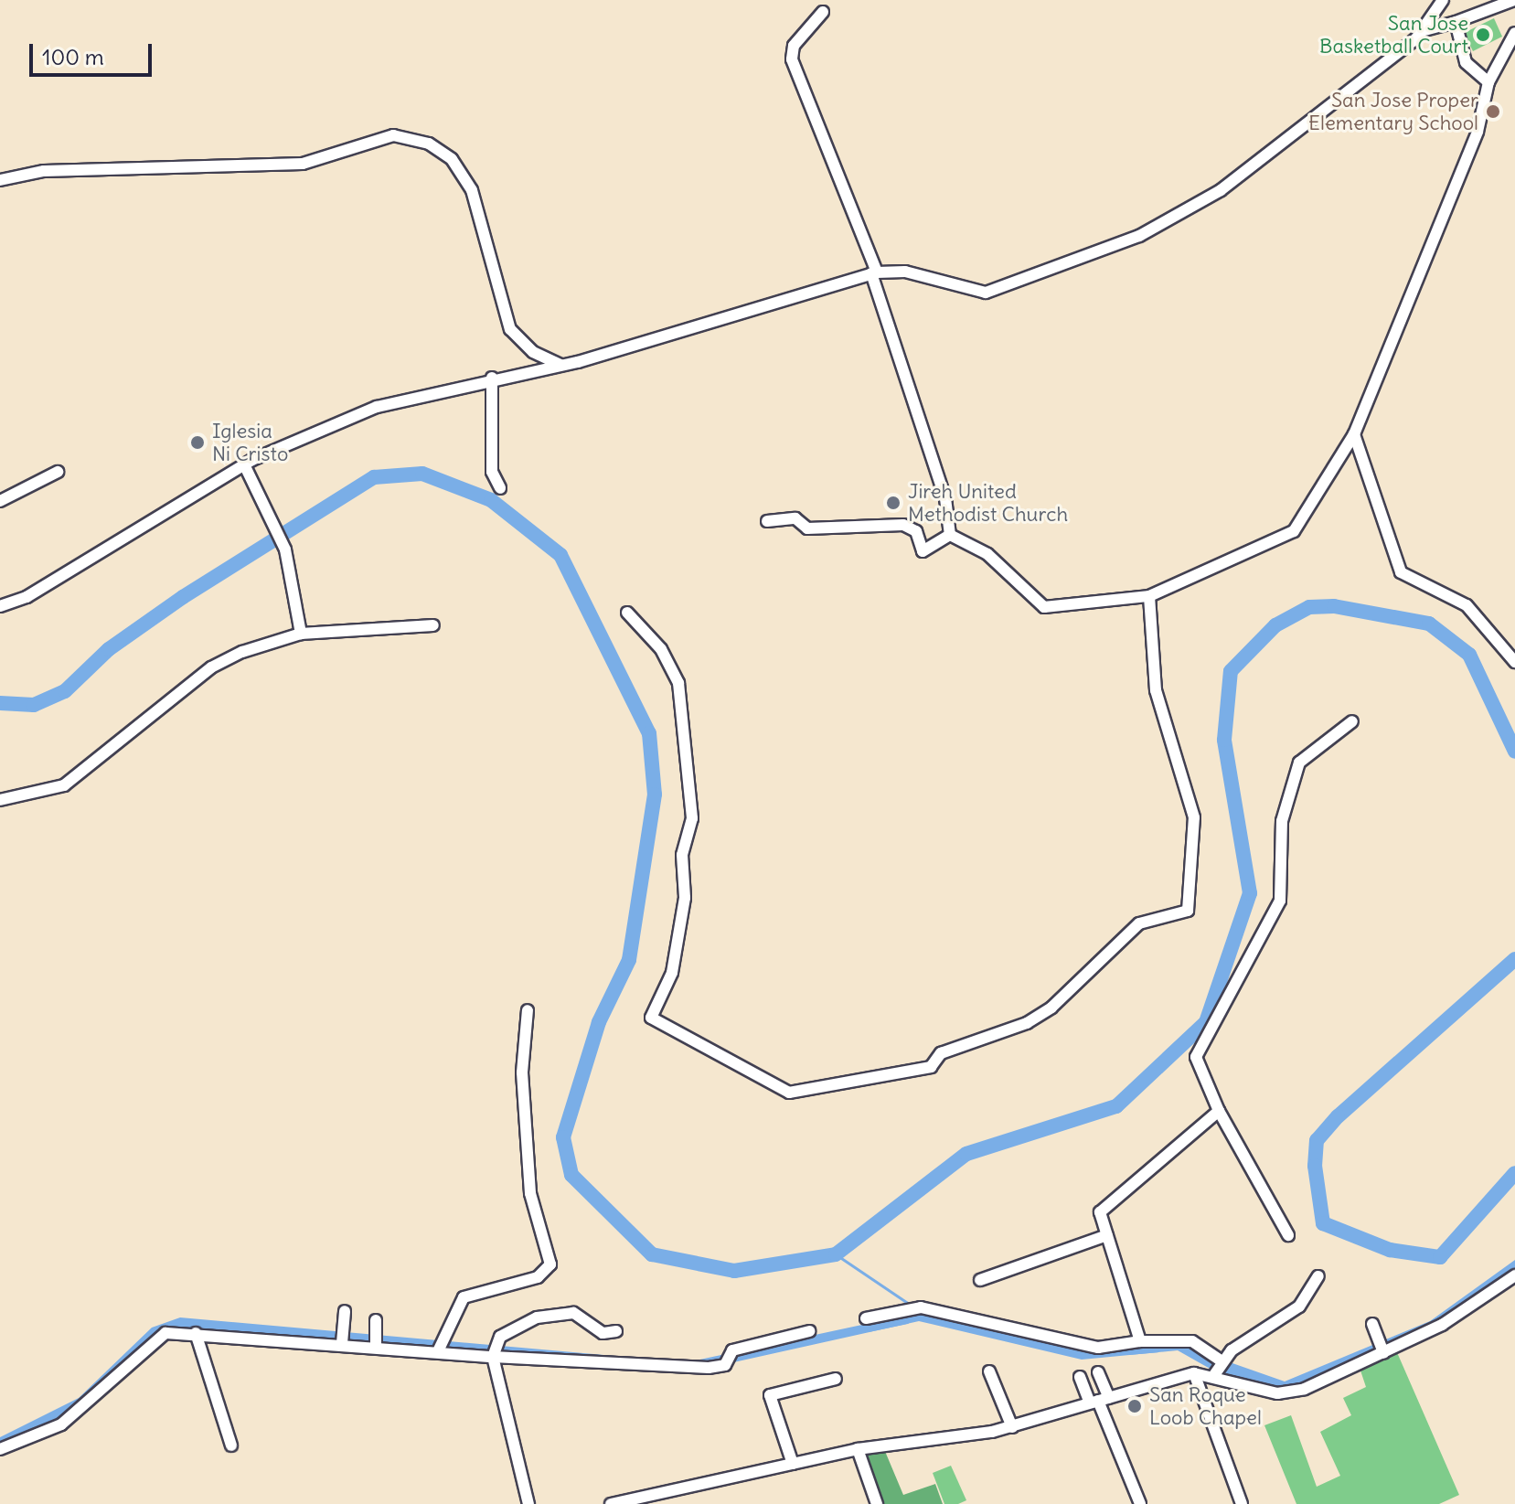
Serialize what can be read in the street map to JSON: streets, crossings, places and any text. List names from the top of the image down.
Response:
{
  "places": [
    "San Jose Basketball Court",
    "San Jose Proper Elementary School",
    "Iglesia Ni Cristo",
    "Jireh United Methodist Church",
    "San Roque Loob Chapel"
  ],
  "scale_bar": "100 m"
}
